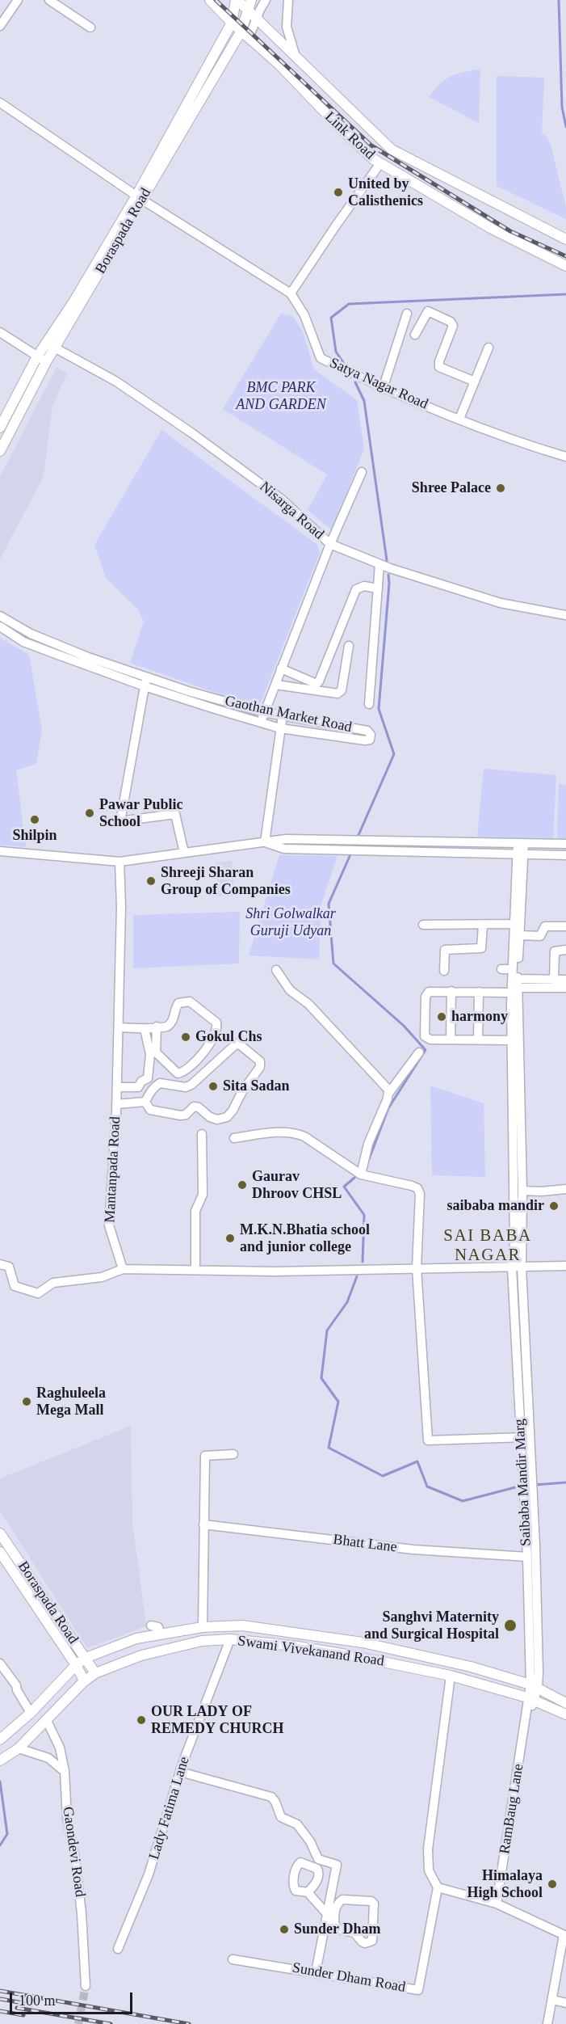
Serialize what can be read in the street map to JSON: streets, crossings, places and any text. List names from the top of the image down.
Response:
{
  "streets": {
    "main road": ["Link Road", "Boraspada Road", "Swami Vivekanand Road"],
    "street": [
      "Satya Nagar Road",
      "Nisarga Road",
      "Gaothan Market Road",
      "Mantanpada Road",
      "Saibaba Mandir Marg",
      "Bhatt Lane",
      "Lady Fatima Lane",
      "RamBaug Lane",
      "Gaondevi Road",
      "Sunder Dham Road"
    ]
  },
  "crossings": [
    ["Link Road", "Boraspada Road"],
    ["Boraspada Road", "Satya Nagar Road"],
    ["Boraspada Road", "Nisarga Road"],
    ["Boraspada Road", "Swami Vivekanand Road"],
    ["Saibaba Mandir Marg", "Bhatt Lane"],
    ["Saibaba Mandir Marg", "Swami Vivekanand Road"],
    ["Saibaba Mandir Marg", "RamBaug Lane"],
    ["Swami Vivekanand Road", "Lady Fatima Lane"],
    ["Swami Vivekanand Road", "Gaondevi Road"]
  ],
  "districts": ["SAI BABA NAGAR"],
  "parks": ["BMC PARK AND GARDEN", "Shri Golwalkar Guruji Udyan"],
  "places": [
    "United by Calisthenics",
    "Shree Palace",
    "Pawar Public School",
    "Shilpin",
    "Shreeji Sharan Group of Companies",
    "harmony",
    "Gokul Chs",
    "Sita Sadan",
    "Gaurav Dhroov CHSL",
    "saibaba mandir",
    "M.K.N.Bhatia school and junior college",
    "Raghuleela Mega Mall",
    "Sanghvi Maternity and Surgical Hospital",
    "OUR LADY OF REMEDY CHURCH",
    "Himalaya High School",
    "Sunder Dham"
  ],
  "scale_bar": "100 m"
}
